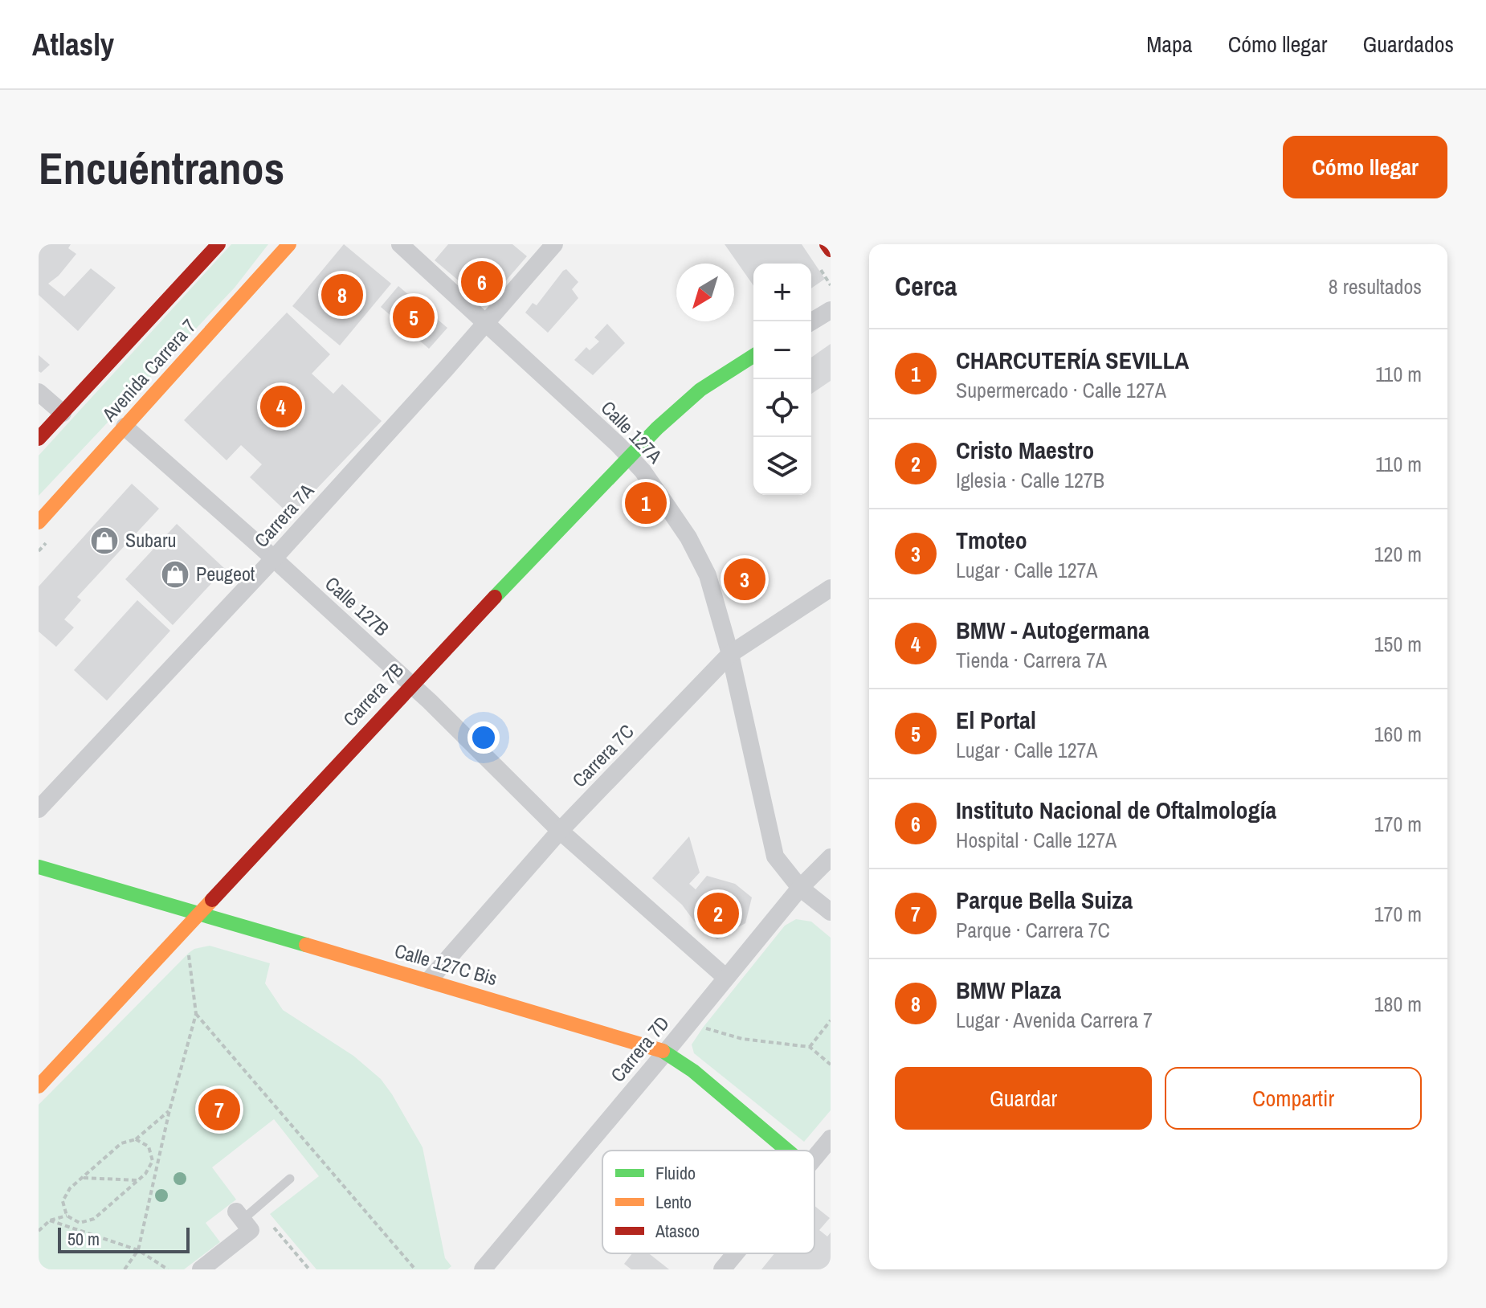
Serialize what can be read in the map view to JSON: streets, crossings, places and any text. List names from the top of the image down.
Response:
{
  "streets": {
    "street": [
      "Avenida Carrera 7",
      "Calle 127A",
      "Carrera 7A",
      "Calle 127B",
      "Carrera 7B",
      "Carrera 7C",
      "Calle 127C Bis",
      "Carrera 7D"
    ]
  },
  "crossings": [
    ["Avenida Carrera 7", "Calle 127B"],
    ["Calle 127A", "Carrera 7A"],
    ["Calle 127A", "Carrera 7B"],
    ["Calle 127A", "Carrera 7C"],
    ["Calle 127A", "Carrera 7D"],
    ["Carrera 7A", "Calle 127B"],
    ["Calle 127B", "Carrera 7B"],
    ["Calle 127B", "Carrera 7C"],
    ["Calle 127B", "Carrera 7D"],
    ["Carrera 7B", "Calle 127C Bis"],
    ["Carrera 7C", "Calle 127C Bis"],
    ["Calle 127C Bis", "Carrera 7D"]
  ],
  "places": {
    "shop": ["Subaru", "Peugeot"]
  },
  "legend": ["Fluido", "Lento", "Atasco"],
  "scale_bar": "50 m",
  "north": "bottom left",
  "page": {
    "header": "Atlasly",
    "nav": ["Mapa", "Cómo llegar", "Guardados"],
    "buttons": [
      "Cómo llegar",
      ["Guardar", "Compartir"]
    ],
    "title": "Encuéntranos",
    "heading": ["Cerca", "8 resultados"],
    "pins": [
      "6",
      "8",
      "5",
      "4",
      "1",
      "3",
      "2",
      "7"
    ],
    "map_buttons": ["+", "−"],
    "list": [
      {
        "mark": "1",
        "name": "CHARCUTERÍA SEVILLA",
        "note": "Supermercado · Calle 127A",
        "value": "110 m"
      },
      {
        "mark": "2",
        "name": "Cristo Maestro",
        "note": "Iglesia · Calle 127B",
        "value": "110 m"
      },
      {
        "mark": "3",
        "name": "Tmoteo",
        "note": "Lugar · Calle 127A",
        "value": "120 m"
      },
      {
        "mark": "4",
        "name": "BMW - Autogermana",
        "note": "Tienda · Carrera 7A",
        "value": "150 m"
      },
      {
        "mark": "5",
        "name": "El Portal",
        "note": "Lugar · Calle 127A",
        "value": "160 m"
      },
      {
        "mark": "6",
        "name": "Instituto Nacional de Oftalmología",
        "note": "Hospital · Calle 127A",
        "value": "170 m"
      },
      {
        "mark": "7",
        "name": "Parque Bella Suiza",
        "note": "Parque · Carrera 7C",
        "value": "170 m"
      },
      {
        "mark": "8",
        "name": "BMW Plaza",
        "note": "Lugar · Avenida Carrera 7",
        "value": "180 m"
      }
    ],
    "scale": "50 m"
  }
}
